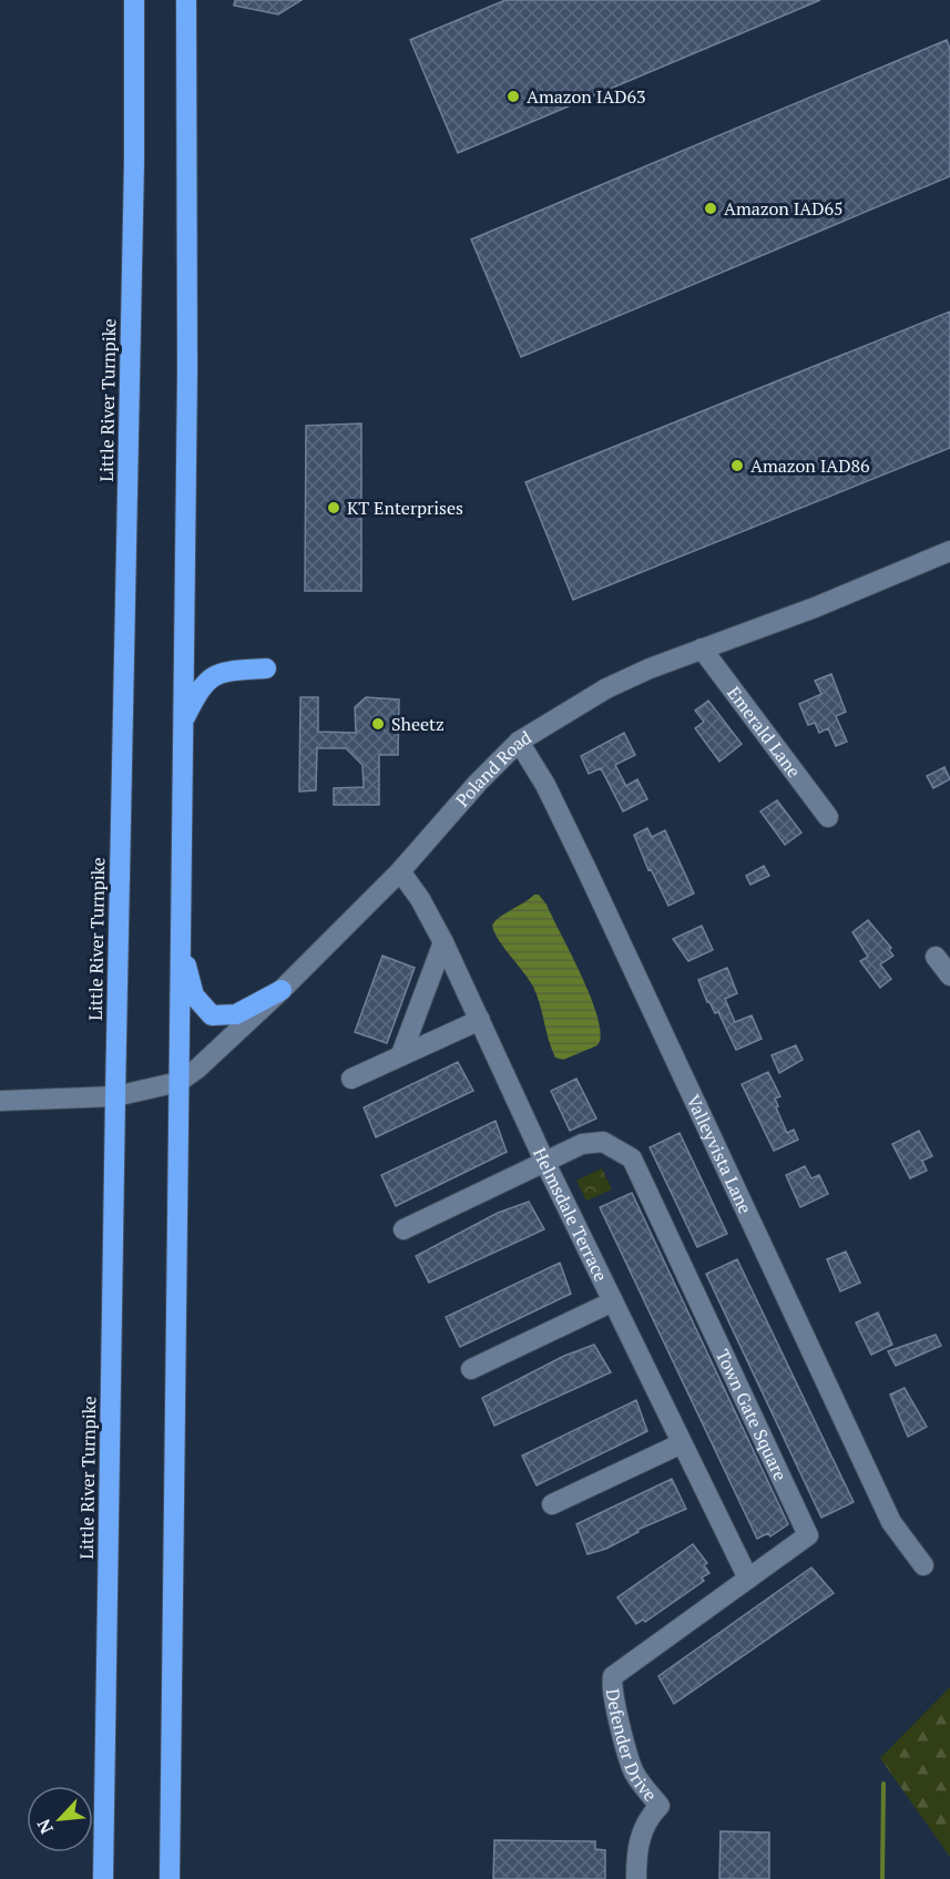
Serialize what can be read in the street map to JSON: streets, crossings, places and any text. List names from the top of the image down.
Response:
{
  "streets": {
    "highway": ["Little River Turnpike"],
    "street": [
      "Emerald Lane",
      "Poland Road",
      "Valleyvista Lane",
      "Helmsdale Terrace",
      "Town Gate Square",
      "Defender Drive"
    ]
  },
  "crossings": [
    ["Little River Turnpike", "Poland Road"],
    ["Emerald Lane", "Poland Road"],
    ["Poland Road", "Valleyvista Lane"],
    ["Poland Road", "Helmsdale Terrace"],
    ["Helmsdale Terrace", "Town Gate Square"],
    ["Town Gate Square", "Defender Drive"]
  ],
  "places": [
    "Amazon IAD63",
    "Amazon IAD65",
    "Amazon IAD86",
    "KT Enterprises",
    "Sheetz"
  ],
  "north": "bottom left"
}
